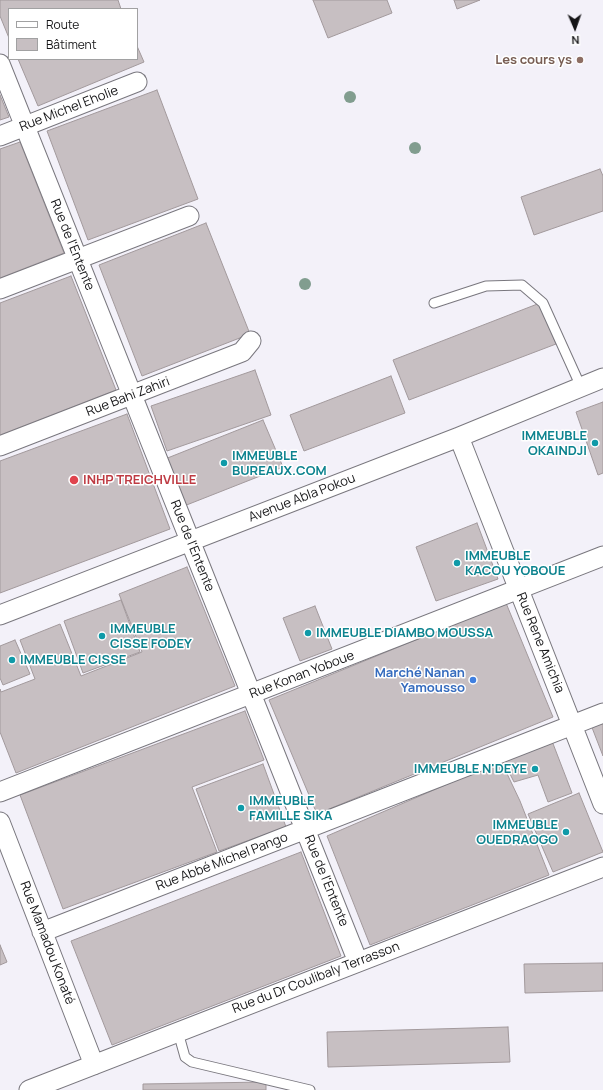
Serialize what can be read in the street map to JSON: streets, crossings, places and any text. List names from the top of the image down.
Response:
{
  "streets": {
    "street": [
      "Rue Michel Eholie",
      "Rue de l'Entente",
      "Rue Bahi Zahiri",
      "Avenue Abla Pokou",
      "Rue Rene Amichia",
      "Rue Konan Yoboue",
      "Rue Abbé Michel Pango",
      "Rue Mamadou Konaté",
      "Rue du Dr Coulibaly Terrasson"
    ]
  },
  "crossings": [
    ["Rue Michel Eholie", "Rue de l'Entente"],
    ["Rue de l'Entente", "Rue Bahi Zahiri"],
    ["Rue de l'Entente", "Avenue Abla Pokou"],
    ["Rue de l'Entente", "Rue Konan Yoboue"],
    ["Rue de l'Entente", "Rue Abbé Michel Pango"],
    ["Rue de l'Entente", "Rue du Dr Coulibaly Terrasson"],
    ["Avenue Abla Pokou", "Rue Rene Amichia"],
    ["Rue Rene Amichia", "Rue Konan Yoboue"],
    ["Rue Rene Amichia", "Rue Abbé Michel Pango"],
    ["Rue Abbé Michel Pango", "Rue Mamadou Konaté"],
    ["Rue Mamadou Konaté", "Rue du Dr Coulibaly Terrasson"]
  ],
  "places": [
    "Les cours ys",
    "IMMEUBLE OKAINDJI",
    "IMMEUBLE BUREAUX.COM",
    "INHP TREICHVILLE",
    "IMMEUBLE KACOU YOBOUE",
    "IMMEUBLE DIAMBO MOUSSA",
    "IMMEUBLE CISSE FODEY",
    "IMMEUBLE CISSE",
    "Marché Nanan Yamousso",
    "IMMEUBLE N'DEYE",
    "IMMEUBLE FAMILLE SIKA",
    "IMMEUBLE OUEDRAOGO"
  ],
  "legend": ["Route", "Bâtiment"],
  "north": "bottom"
}
